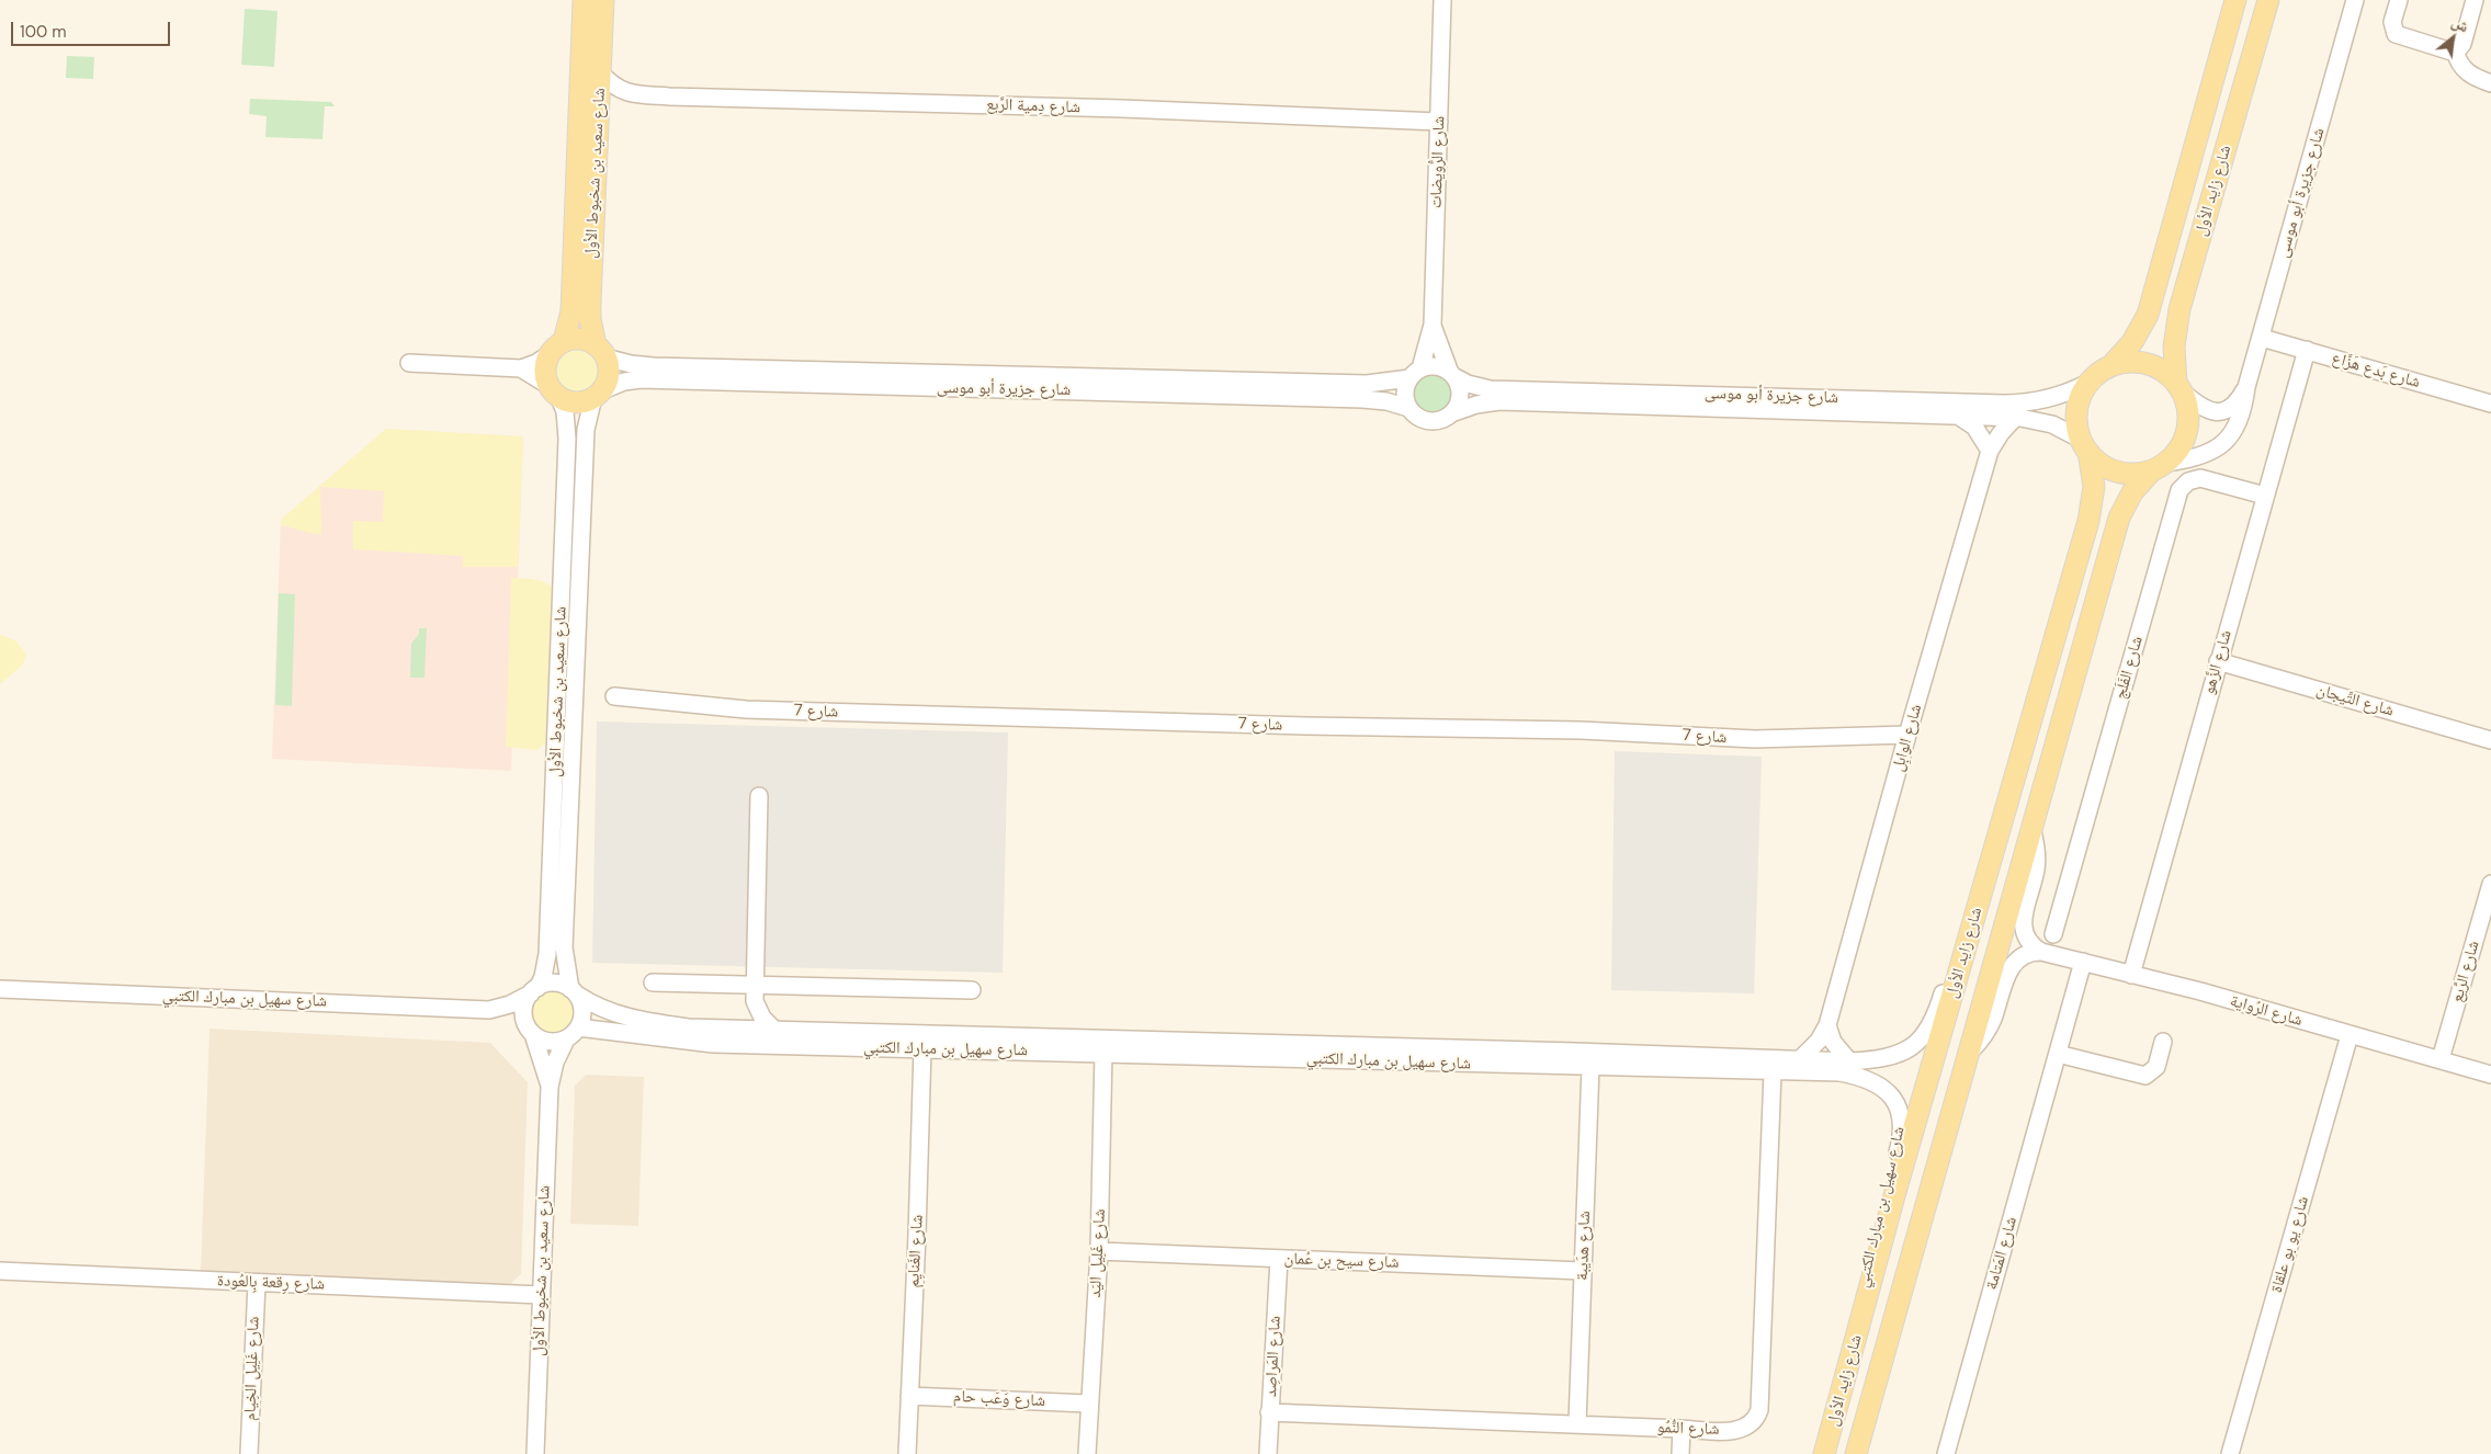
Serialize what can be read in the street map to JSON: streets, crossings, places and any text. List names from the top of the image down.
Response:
{
  "streets": {
    "main road": ["شارع سعيد بن شخبوط الأول", "شارع زايد الأول"],
    "street": [
      "شارع دِمية الرَّبع",
      "شارع الرُّويضات",
      "شارع جزيرة أبو موسى",
      "شارع بَدع هَزَّاع",
      "شارع الزَّهو",
      "شارع الفَلَج",
      "شارع التِّيجان",
      "شارع 7",
      "شارع الوابِل",
      "شارع الرِّيع",
      "شارع سهيل بن مبارك الكتبي",
      "شارع الرُواية",
      "شارع يو بو علقاة",
      "شارع هدَيبة",
      "شارع الغَنايِم",
      "شارع غَلِيل اليَد",
      "شارع المَتامة",
      "شارع سيح بن عُمان",
      "شارع رِقعة بِالعُودة",
      "شارع المَراصِد",
      "شارع غَلِيل الخِيام",
      "شارع وَعَب حام",
      "شارع النُّمُو"
    ]
  },
  "crossings": [
    ["شارع دِمية الرَّبع", "شارع الرُّويضات"],
    ["شارع الرُّويضات", "شارع جزيرة أبو موسى"],
    ["شارع سعيد بن شخبوط الأول", "شارع جزيرة أبو موسى"],
    ["شارع سعيد بن شخبوط الأول", "شارع سهيل بن مبارك الكتبي"],
    ["شارع سعيد بن شخبوط الأول", "شارع رِقعة بِالعُودة"],
    ["شارع زايد الأول", "شارع جزيرة أبو موسى"],
    ["شارع زايد الأول", "شارع سهيل بن مبارك الكتبي"],
    ["شارع جزيرة أبو موسى", "شارع بَدع هَزَّاع"],
    ["شارع جزيرة أبو موسى", "شارع الوابِل"],
    ["شارع بَدع هَزَّاع", "شارع الزَّهو"],
    ["شارع الزَّهو", "شارع الفَلَج"],
    ["شارع الزَّهو", "شارع التِّيجان"],
    ["شارع الزَّهو", "شارع الرُواية"],
    ["شارع 7", "شارع الوابِل"],
    ["شارع الوابِل", "شارع سهيل بن مبارك الكتبي"],
    ["شارع الرِّيع", "شارع الرُواية"],
    ["شارع سهيل بن مبارك الكتبي", "شارع هدَيبة"],
    ["شارع سهيل بن مبارك الكتبي", "شارع الغَنايِم"],
    ["شارع سهيل بن مبارك الكتبي", "شارع غَلِيل اليَد"],
    ["شارع سهيل بن مبارك الكتبي", "شارع النُّمُو"],
    ["شارع الرُواية", "شارع يو بو علقاة"],
    ["شارع الرُواية", "شارع المَتامة"],
    ["شارع هدَيبة", "شارع سيح بن عُمان"],
    ["شارع هدَيبة", "شارع النُّمُو"],
    ["شارع الغَنايِم", "شارع وَعَب حام"],
    ["شارع غَلِيل اليَد", "شارع سيح بن عُمان"],
    ["شارع غَلِيل اليَد", "شارع وَعَب حام"],
    ["شارع سيح بن عُمان", "شارع المَراصِد"],
    ["شارع رِقعة بِالعُودة", "شارع غَلِيل الخِيام"],
    ["شارع المَراصِد", "شارع النُّمُو"]
  ],
  "scale_bar": "100 m",
  "north": "top right"
}
